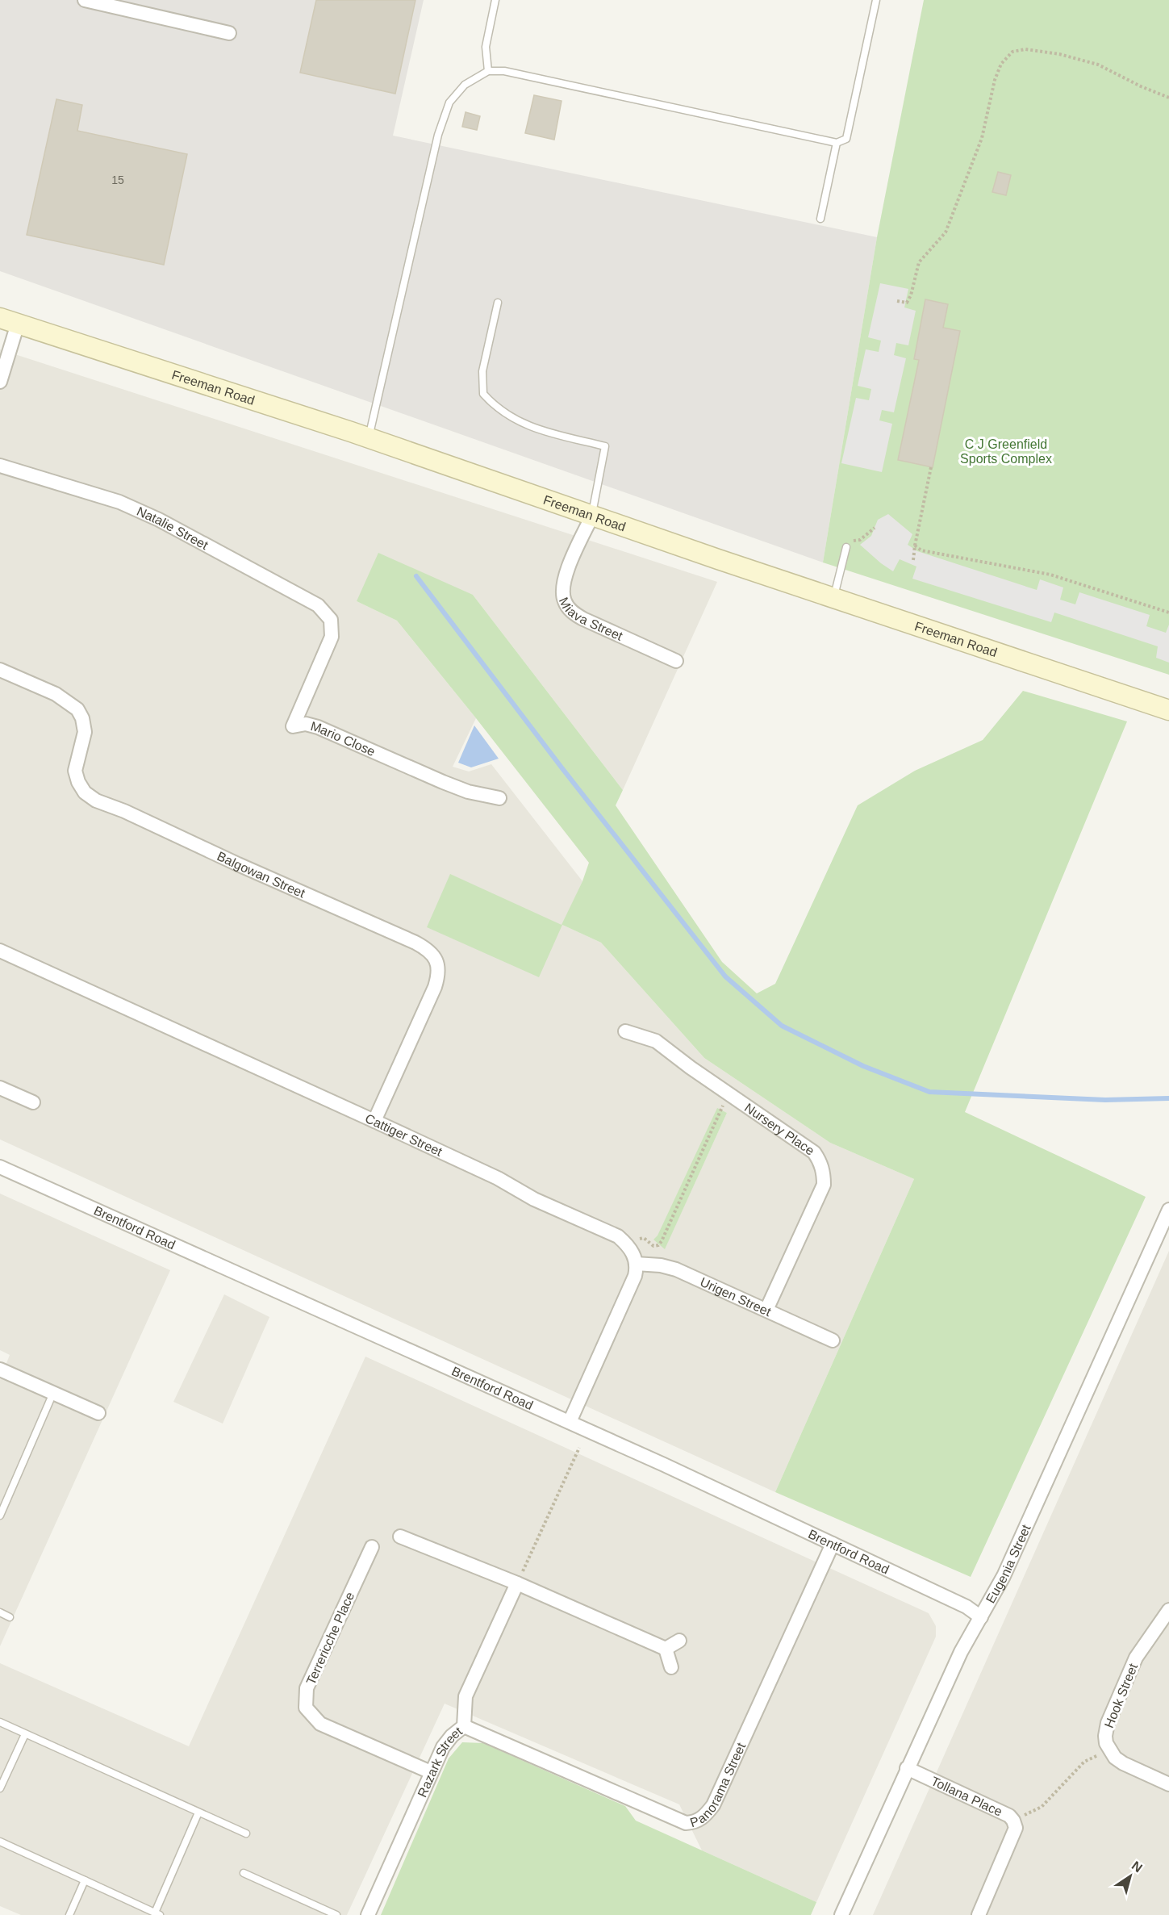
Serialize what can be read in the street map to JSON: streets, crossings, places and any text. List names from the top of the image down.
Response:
{
  "streets": {
    "street": [
      "Freeman Road",
      "Natalie Street",
      "Miava Street",
      "Mario Close",
      "Balgowan Street",
      "Nursery Place",
      "Cattiger Street",
      "Brentford Road",
      "Urigen Street",
      "Eugenia Street",
      "Terrericche Place",
      "Hook Street",
      "Razark Street",
      "Panorama Street",
      "Tollana Place"
    ]
  },
  "crossings": [
    ["Freeman Road", "Miava Street"],
    ["Natalie Street", "Mario Close"],
    ["Balgowan Street", "Cattiger Street"],
    ["Nursery Place", "Urigen Street"],
    ["Brentford Road", "Eugenia Street"],
    ["Brentford Road", "Panorama Street"],
    ["Eugenia Street", "Tollana Place"],
    ["Terrericche Place", "Razark Street"],
    ["Razark Street", "Panorama Street"]
  ],
  "parks": ["C J Greenfield Sports Complex"],
  "house_numbers": ["15"],
  "north": "top right"
}
